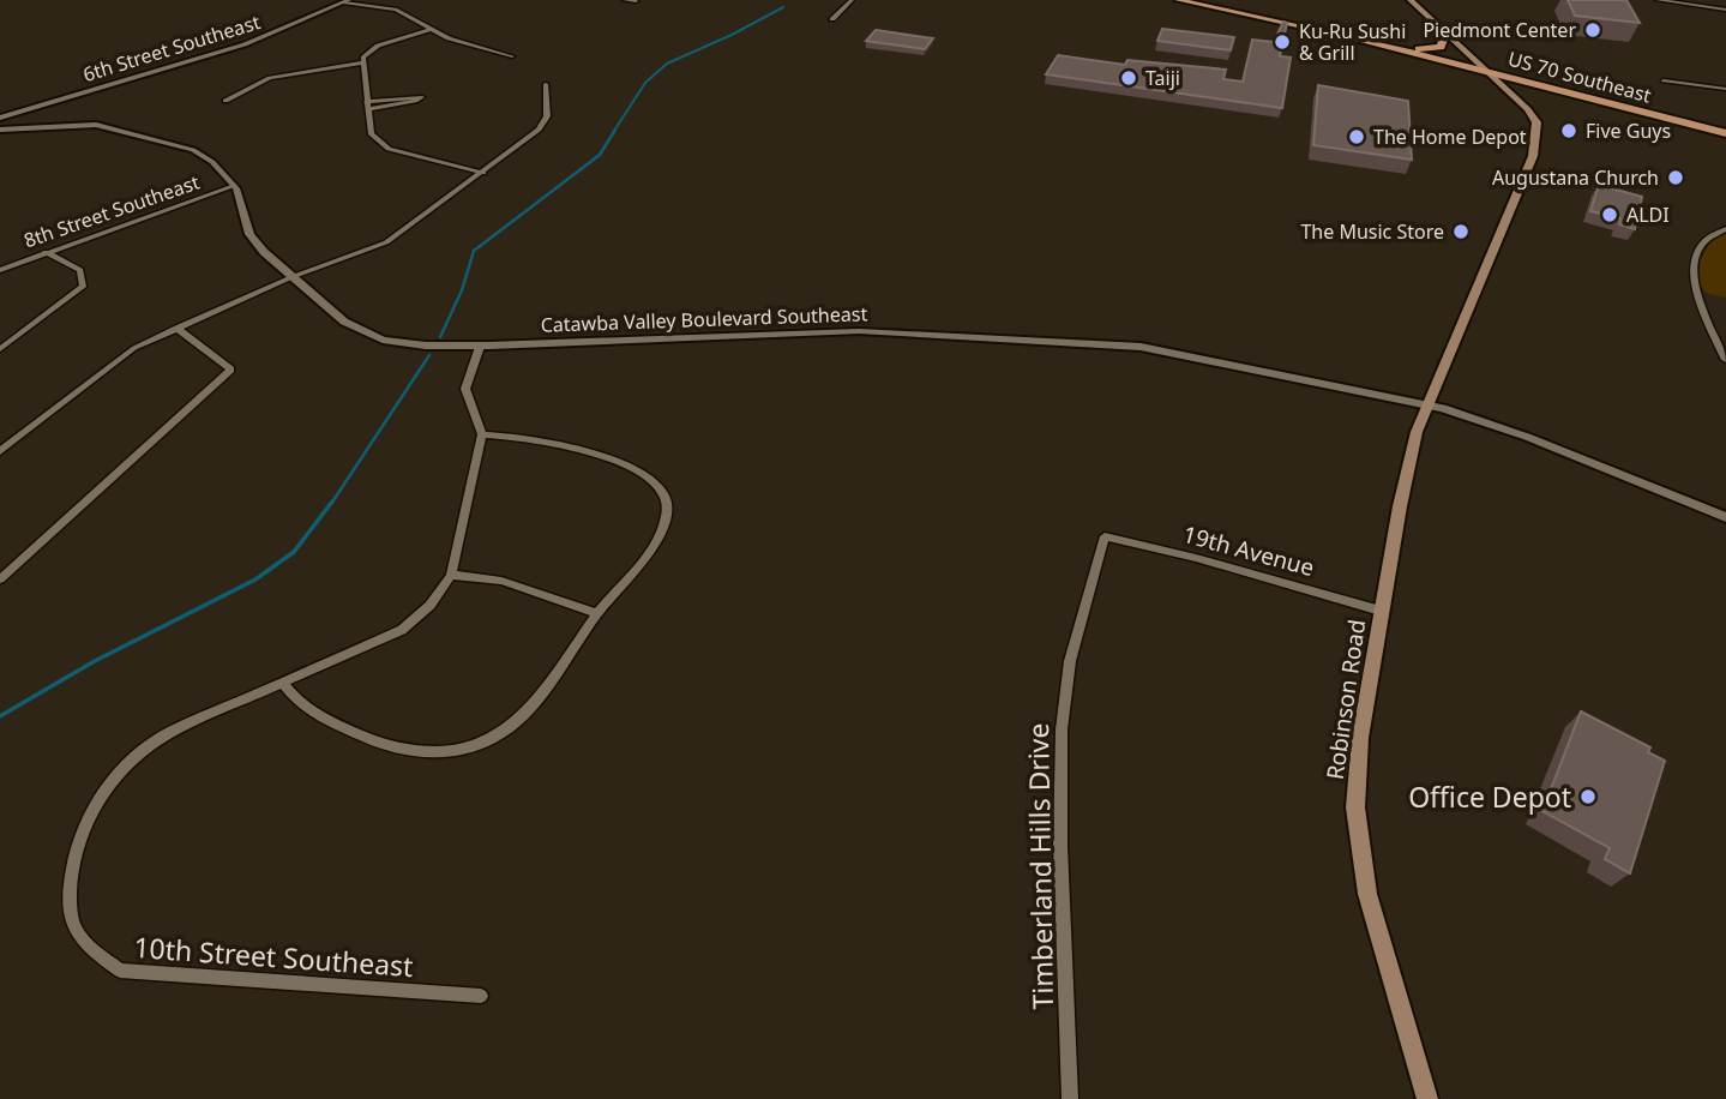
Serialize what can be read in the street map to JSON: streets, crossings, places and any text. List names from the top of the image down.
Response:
{
  "streets": {
    "main road": ["US 70 Southeast", "Robinson Road"],
    "street": [
      "6th Street Southeast",
      "8th Street Southeast",
      "Catawba Valley Boulevard Southeast",
      "19th Avenue",
      "Timberland Hills Drive",
      "10th Street Southeast"
    ]
  },
  "crossings": [
    ["US 70 Southeast", "Robinson Road"],
    ["8th Street Southeast", "Catawba Valley Boulevard Southeast"],
    ["Catawba Valley Boulevard Southeast", "Robinson Road"],
    ["19th Avenue", "Robinson Road"],
    ["19th Avenue", "Timberland Hills Drive"]
  ],
  "places": [
    "Piedmont Center",
    "Ku-Ru Sushi & Grill",
    "Taiji",
    "Five Guys",
    "The Home Depot",
    "Augustana Church",
    "ALDI",
    "The Music Store",
    "Office Depot"
  ]
}
